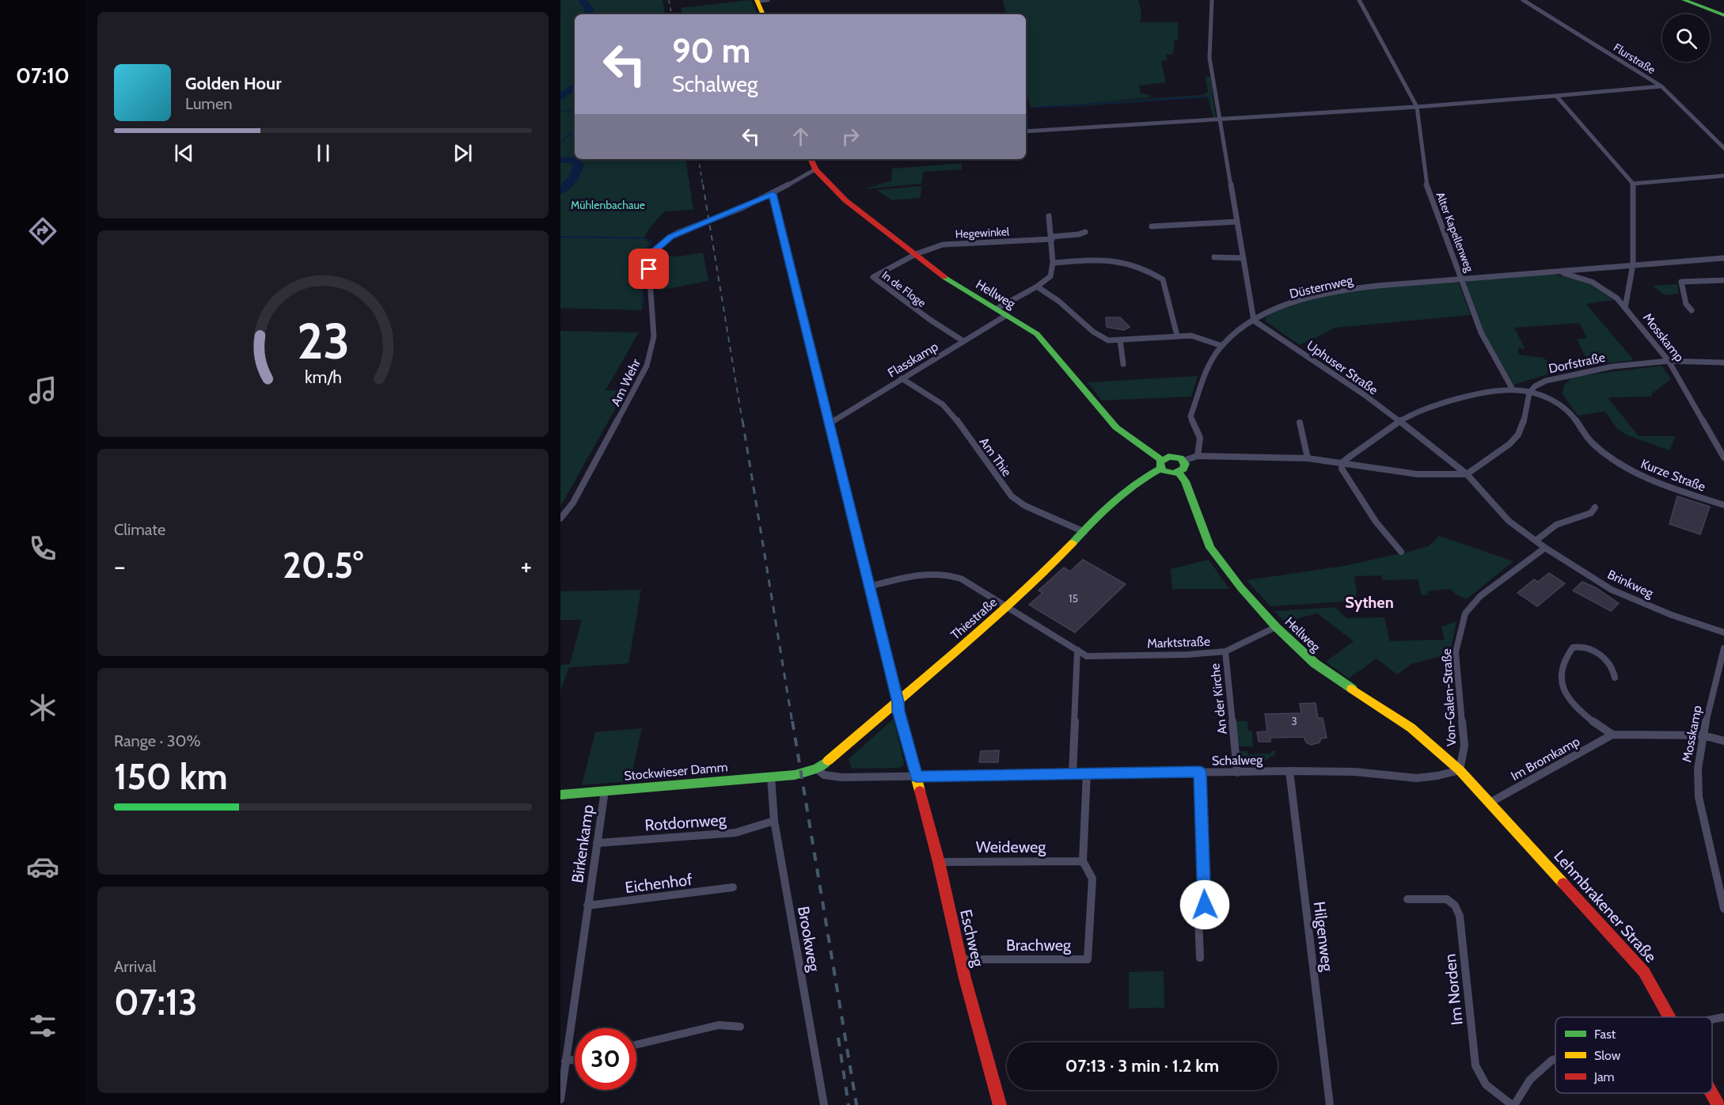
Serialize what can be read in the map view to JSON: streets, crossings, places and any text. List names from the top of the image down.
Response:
{
  "streets": {
    "street": [
      "Flurstraße",
      "Alter Kapellenweg",
      "Hegewinkel",
      "Düsternweg",
      "In de Floge",
      "Hellweg",
      "Mosskamp",
      "Flasskamp",
      "Dorfstraße",
      "Uphuser Straße",
      "Am Wehr",
      "Am Thie",
      "Kurze Straße",
      "Brinkweg",
      "Thiestraße",
      "Marktstraße",
      "Von-Galen-Straße",
      "An der Kirche",
      "Im Bromkamp",
      "Schalweg",
      "Stockwieser Damm",
      "Rotdornweg",
      "Birkenkamp",
      "Weideweg",
      "Eichenhof",
      "Lehmbrakener Straße",
      "Hilgenweg",
      "Eschweg",
      "Brookweg",
      "Brachweg",
      "Im Norden"
    ]
  },
  "crossings": [
    ["Alter Kapellenweg", "Düsternweg"],
    ["Hegewinkel", "In de Floge"],
    ["Hegewinkel", "Hellweg"],
    ["Düsternweg", "Mosskamp"],
    ["Düsternweg", "Uphuser Straße"],
    ["In de Floge", "Hellweg"],
    ["In de Floge", "Flasskamp"],
    ["Hellweg", "Flasskamp"],
    ["Hellweg", "Am Wehr"],
    ["Hellweg", "Thiestraße"],
    ["Hellweg", "Marktstraße"],
    ["Hellweg", "Von-Galen-Straße"],
    ["Hellweg", "Schalweg"],
    ["Hellweg", "Lehmbrakener Straße"],
    ["Mosskamp", "Dorfstraße"],
    ["Mosskamp", "Im Bromkamp"],
    ["Flasskamp", "Am Thie"],
    ["Flasskamp", "Eschweg"],
    ["Dorfstraße", "Kurze Straße"],
    ["Uphuser Straße", "Brinkweg"],
    ["Am Wehr", "Eschweg"],
    ["Am Thie", "Thiestraße"],
    ["Brinkweg", "Von-Galen-Straße"],
    ["Thiestraße", "Marktstraße"],
    ["Thiestraße", "Schalweg"],
    ["Thiestraße", "Stockwieser Damm"],
    ["Thiestraße", "Eschweg"],
    ["Marktstraße", "An der Kirche"],
    ["Marktstraße", "Eschweg"],
    ["Von-Galen-Straße", "Schalweg"],
    ["Von-Galen-Straße", "Lehmbrakener Straße"],
    ["An der Kirche", "Schalweg"],
    ["Im Bromkamp", "Lehmbrakener Straße"],
    ["Schalweg", "Lehmbrakener Straße"],
    ["Schalweg", "Hilgenweg"],
    ["Schalweg", "Eschweg"],
    ["Stockwieser Damm", "Birkenkamp"],
    ["Stockwieser Damm", "Brookweg"],
    ["Rotdornweg", "Birkenkamp"],
    ["Rotdornweg", "Brookweg"],
    ["Birkenkamp", "Eichenhof"],
    ["Weideweg", "Eschweg"],
    ["Weideweg", "Brachweg"],
    ["Eschweg", "Brachweg"]
  ],
  "districts": ["Sythen"],
  "parks": ["Mühlenbachaue"],
  "house_numbers": ["15", "3"],
  "legend": ["Fast", "Slow", "Jam"],
  "page": {
    "tabs": "07:10",
    "turn": ["90 m", "Schalweg"],
    "song": ["Golden Hour", "Lumen"],
    "tile": [
      "Climate",
      ["Range · 30%", "150 km"],
      ["Arrival", "07:13"]
    ],
    "heat": ["−", "20.5°", "+"],
    "limit": "30",
    "trip": "07:13 · 3 min · 1.2 km",
    "gauge": ["23", "km/h"]
  }
}
